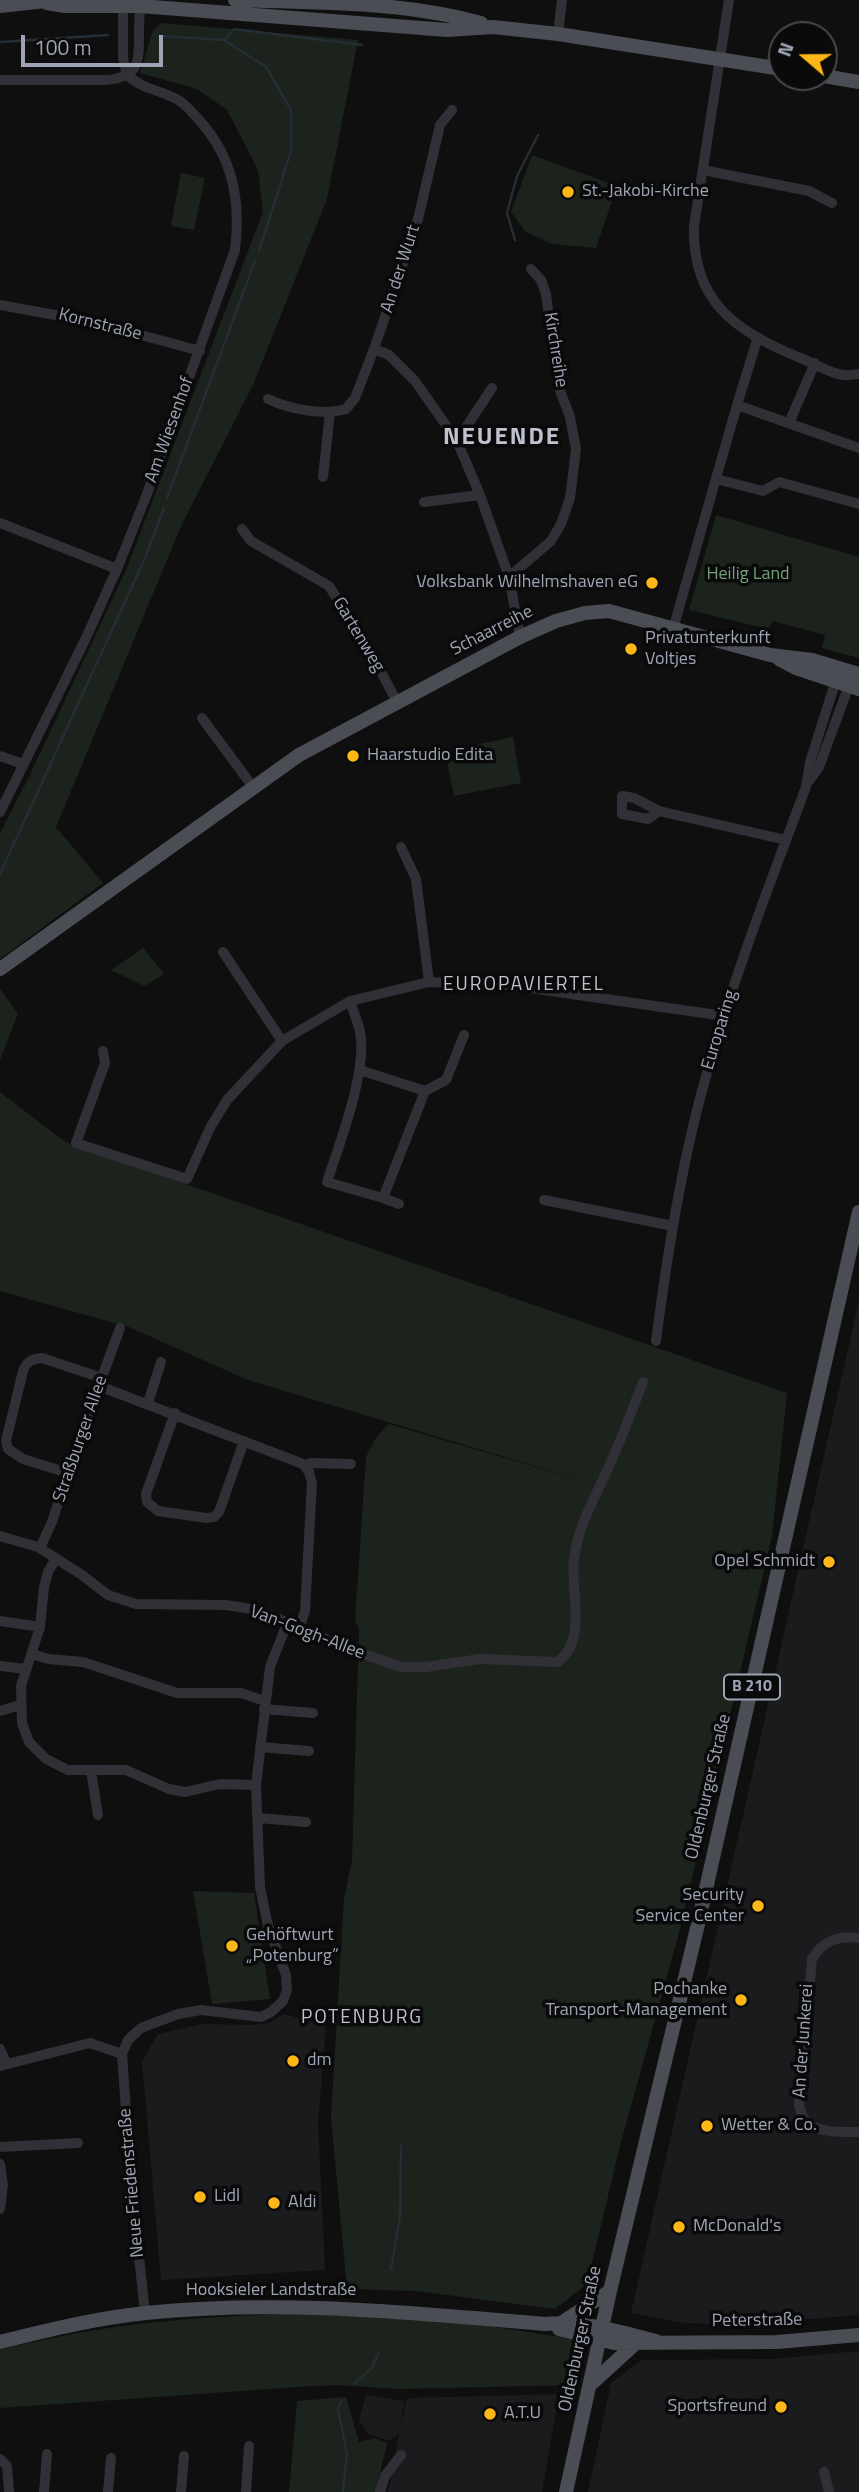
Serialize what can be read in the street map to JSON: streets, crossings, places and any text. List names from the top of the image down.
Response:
{
  "streets": {
    "main road": [
      "Schaarreihe",
      "B 210",
      "Oldenburger Straße",
      "Hooksieler Landstraße",
      "Peterstraße"
    ],
    "street": [
      "An der Wurt",
      "Kornstraße",
      "Kirchreihe",
      "Am Wiesenhof",
      "Gartenweg",
      "Europaring",
      "Straßburger Allee",
      "Van-Gogh-Allee",
      "An der Junkerei",
      "Neue Friedenstraße"
    ]
  },
  "crossings": [
    ["Kornstraße", "Am Wiesenhof"],
    ["Schaarreihe", "Gartenweg"],
    ["Schaarreihe", "Europaring"],
    ["Straßburger Allee", "Van-Gogh-Allee"],
    ["Oldenburger Straße", "Hooksieler Landstraße"],
    ["Oldenburger Straße", "Peterstraße"],
    ["Neue Friedenstraße", "Hooksieler Landstraße"],
    ["Hooksieler Landstraße", "Peterstraße"]
  ],
  "districts": ["NEUENDE", "EUROPAVIERTEL", "POTENBURG"],
  "parks": ["Heilig Land"],
  "places": [
    "St.-Jakobi-Kirche",
    "Volksbank Wilhelmshaven eG",
    "Privatunterkunft Voltjes",
    "Haarstudio Edita",
    "Opel Schmidt",
    "Security Service Center",
    "Gehöftwurt „Potenburg“",
    "Pochanke Transport-Management",
    "dm",
    "Wetter & Co.",
    "Lidl",
    "Aldi",
    "McDonald's",
    "Sportsfreund",
    "A.T.U"
  ],
  "scale_bar": "100 m",
  "north": "left"
}
